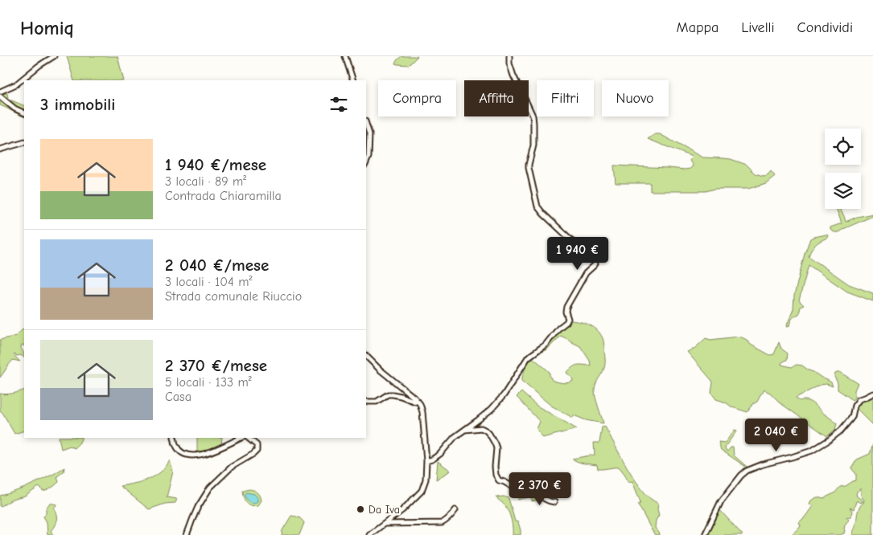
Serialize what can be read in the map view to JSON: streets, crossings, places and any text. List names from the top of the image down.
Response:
{
  "places": ["Da Iva"],
  "page": {
    "header": "Homiq",
    "nav": ["Mappa", "Livelli", "Condividi"],
    "chip": [
      "Compra",
      "Affitta",
      "Filtri",
      "Nuovo"
    ],
    "heading": "3 immobili",
    "list": [
      {
        "name": "1 940 €/mese",
        "note": "3 locali · 89 m² · Contrada Chiaramilla"
      },
      {
        "name": "2 040 €/mese",
        "note": "3 locali · 104 m² · Strada comunale Riuccio"
      },
      {
        "name": "2 370 €/mese",
        "note": "5 locali · 133 m² · Casa"
      }
    ],
    "price": ["1 940 €", "2 040 €", "2 370 €"]
  }
}
